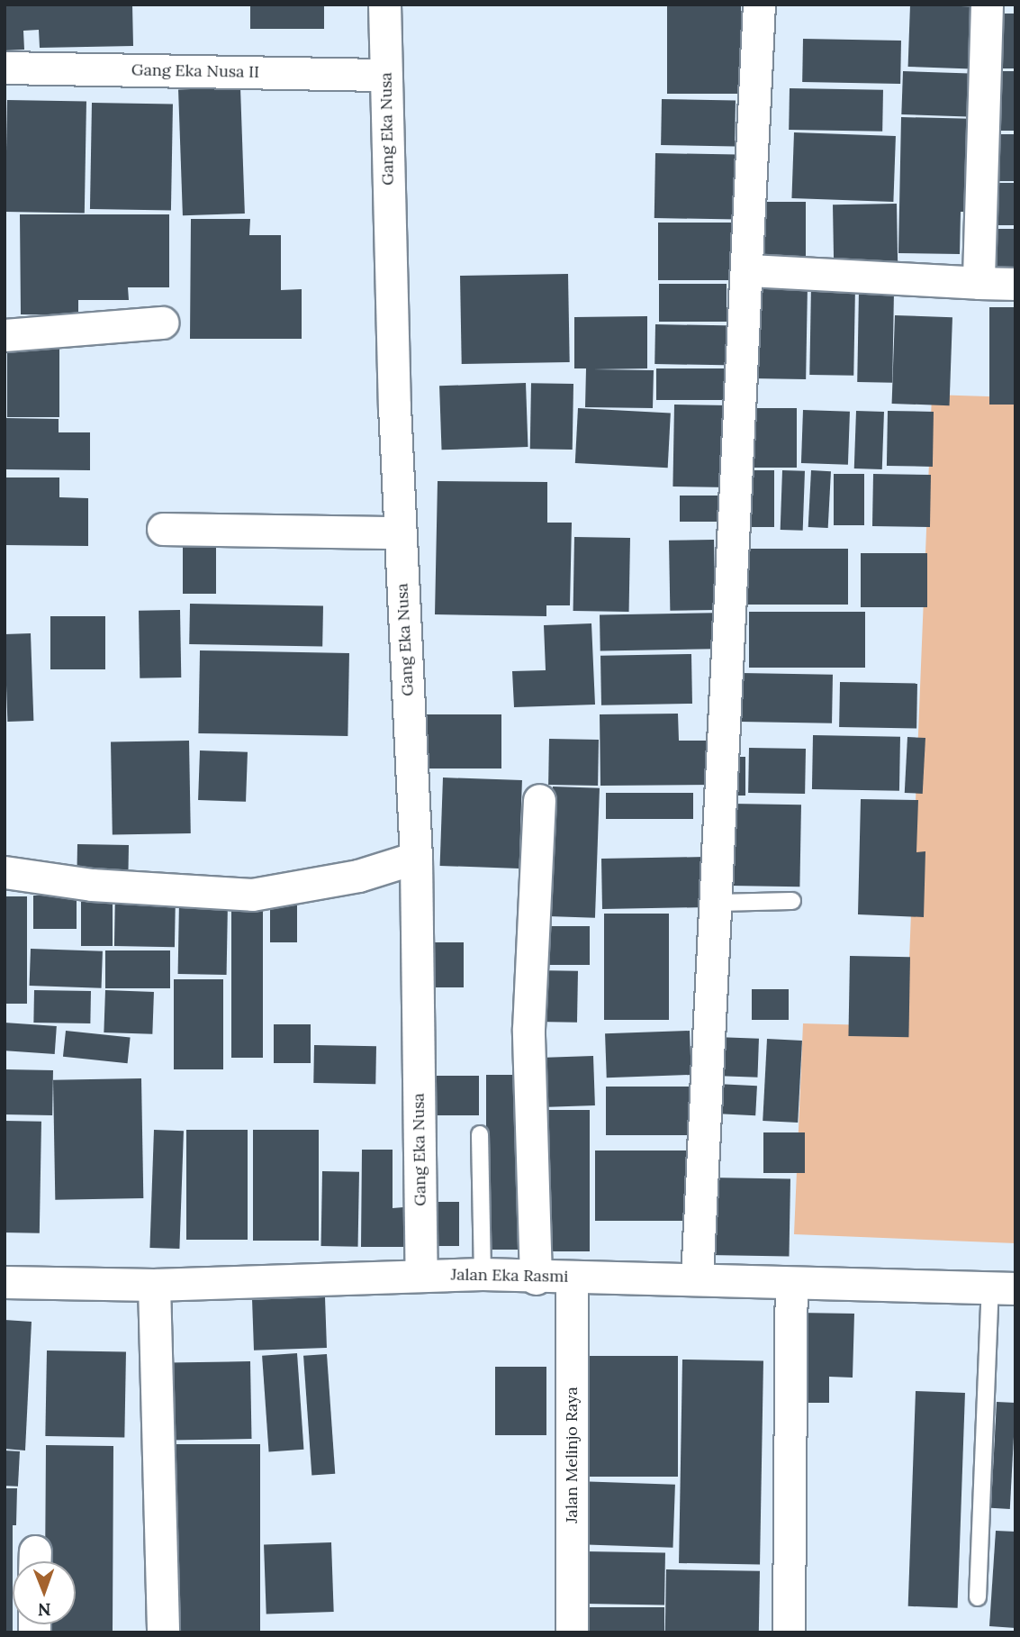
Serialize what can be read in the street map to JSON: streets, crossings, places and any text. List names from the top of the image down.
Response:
{
  "streets": {
    "street": [
      "Gang Eka Nusa II",
      "Gang Eka Nusa",
      "Jalan Eka Rasmi",
      "Jalan Melinjo Raya"
    ]
  },
  "crossings": [
    ["Gang Eka Nusa II", "Gang Eka Nusa"],
    ["Gang Eka Nusa", "Jalan Eka Rasmi"],
    ["Jalan Eka Rasmi", "Jalan Melinjo Raya"]
  ],
  "north": "bottom"
}
